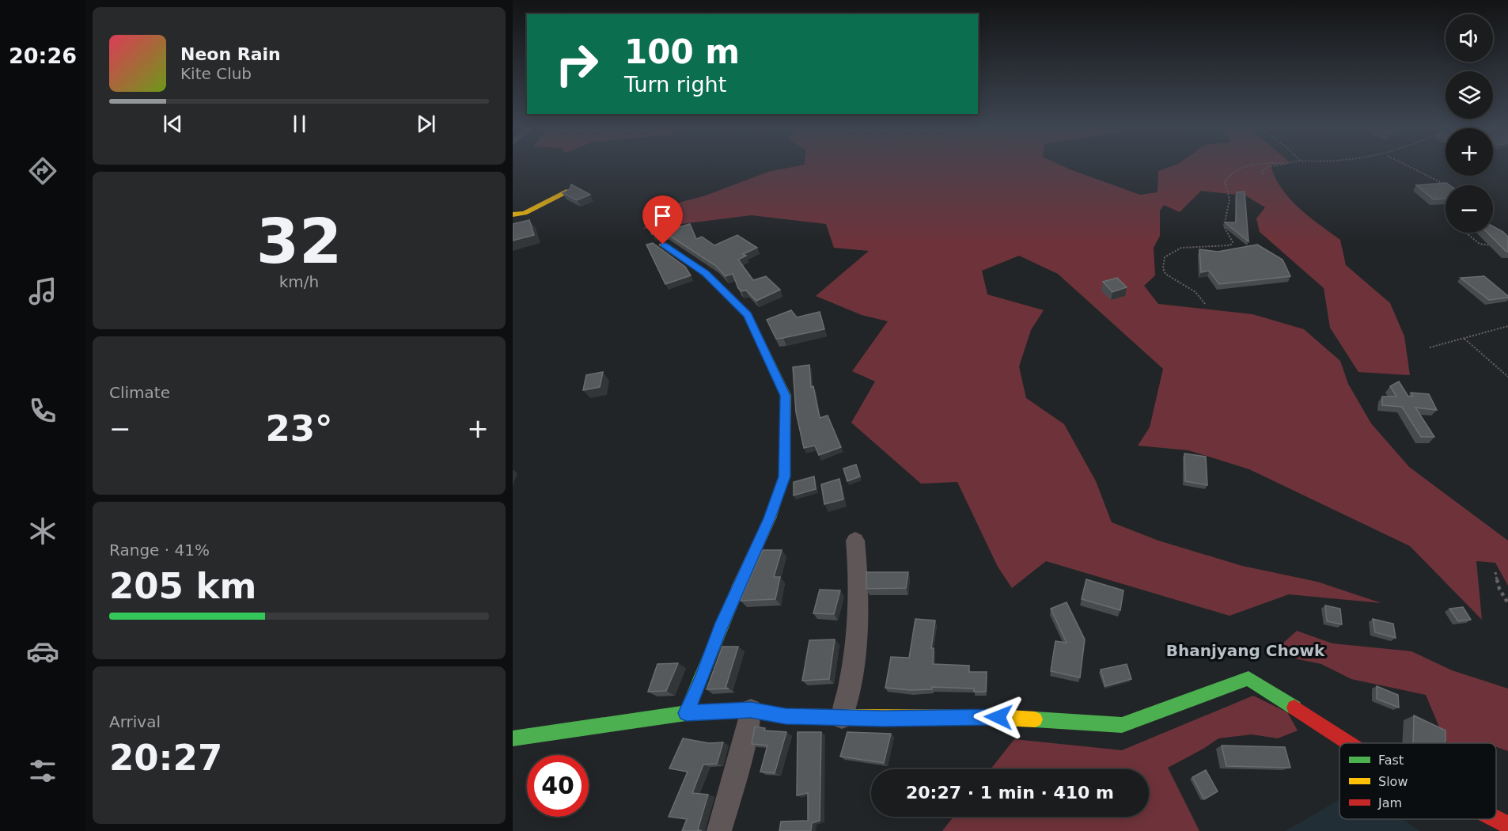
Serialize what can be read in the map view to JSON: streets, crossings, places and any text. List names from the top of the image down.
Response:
{
  "districts": ["Bhanjyang Chowk"],
  "legend": ["Fast", "Slow", "Jam"],
  "page": {
    "tabs": "20:26",
    "map_buttons": ["+", "−"],
    "turn": ["100 m", "Turn right"],
    "song": ["Neon Rain", "Kite Club"],
    "tile": [
      ["32", "km/h"],
      "Climate",
      ["Range · 41%", "205 km"],
      ["Arrival", "20:27"]
    ],
    "heat": ["−", "23°", "+"],
    "limit": "40",
    "trip": "20:27 · 1 min · 410 m"
  }
}
